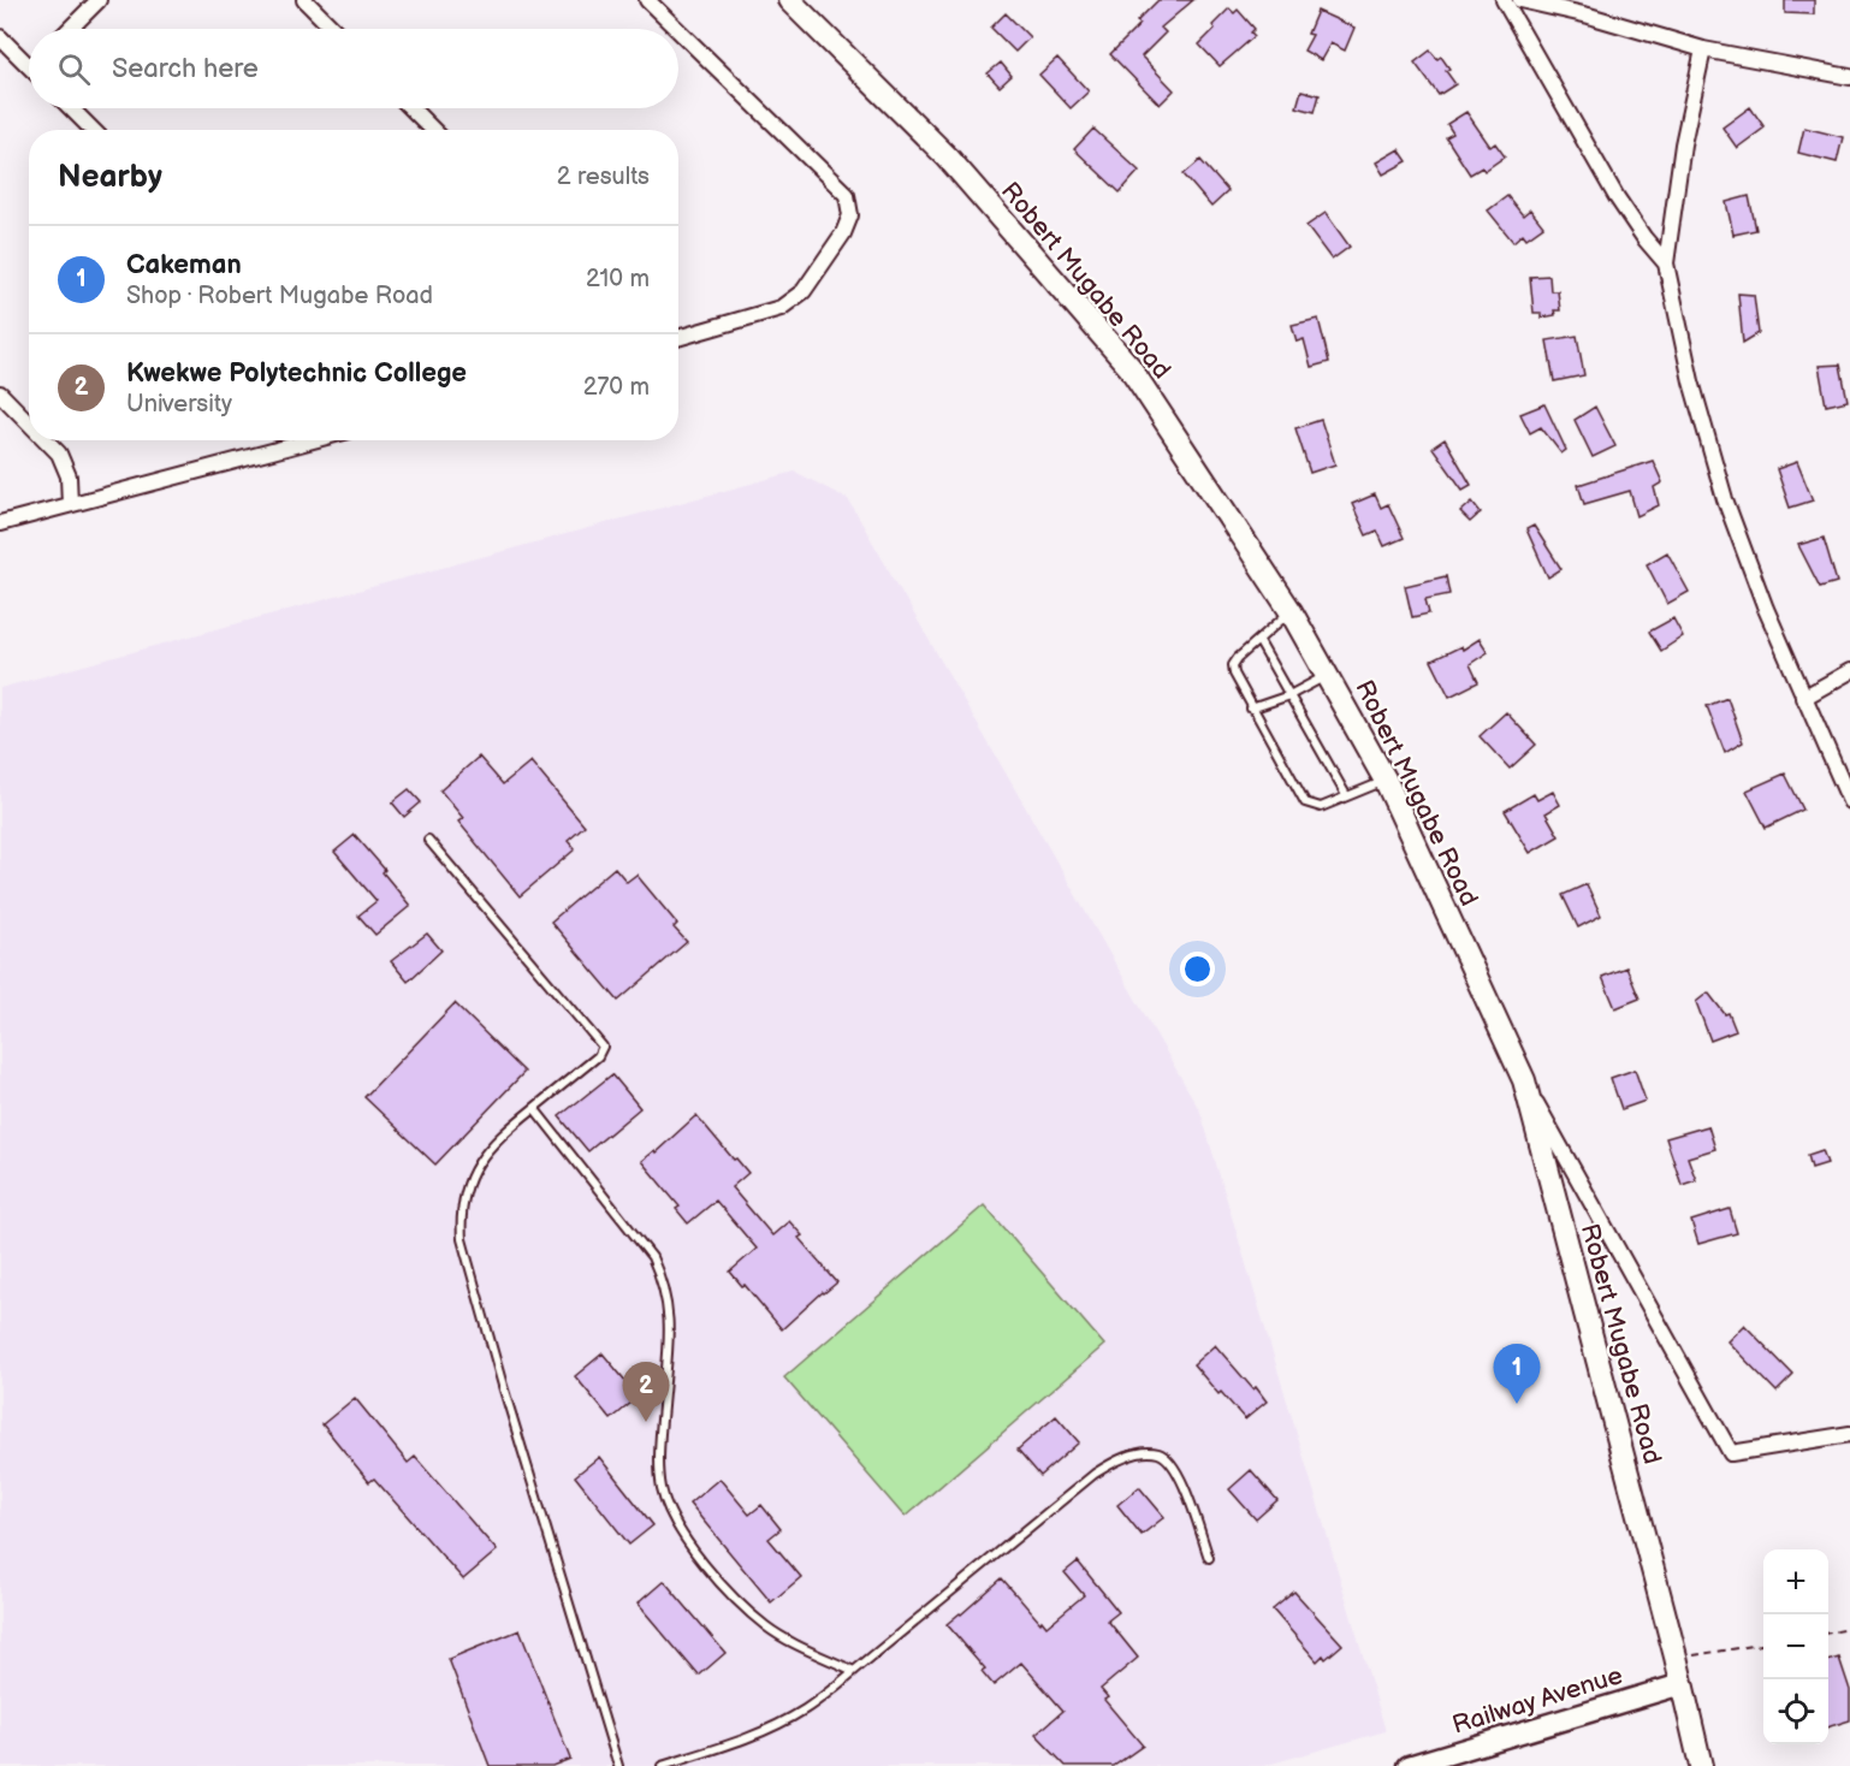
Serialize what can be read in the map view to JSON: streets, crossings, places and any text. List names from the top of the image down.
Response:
{
  "streets": {
    "main road": ["Robert Mugabe Road"],
    "street": ["Railway Avenue"]
  },
  "crossings": [
    ["Robert Mugabe Road", "Railway Avenue"]
  ],
  "page": {
    "search": "Search here",
    "heading": ["Nearby", "2 results"],
    "list": [
      {
        "mark": "1",
        "name": "Cakeman",
        "note": "Shop · Robert Mugabe Road",
        "value": "210 m"
      },
      {
        "mark": "2",
        "name": "Kwekwe Polytechnic College",
        "note": "University",
        "value": "270 m"
      }
    ],
    "pins": ["1", "2"],
    "map_buttons": ["+", "−"]
  }
}
